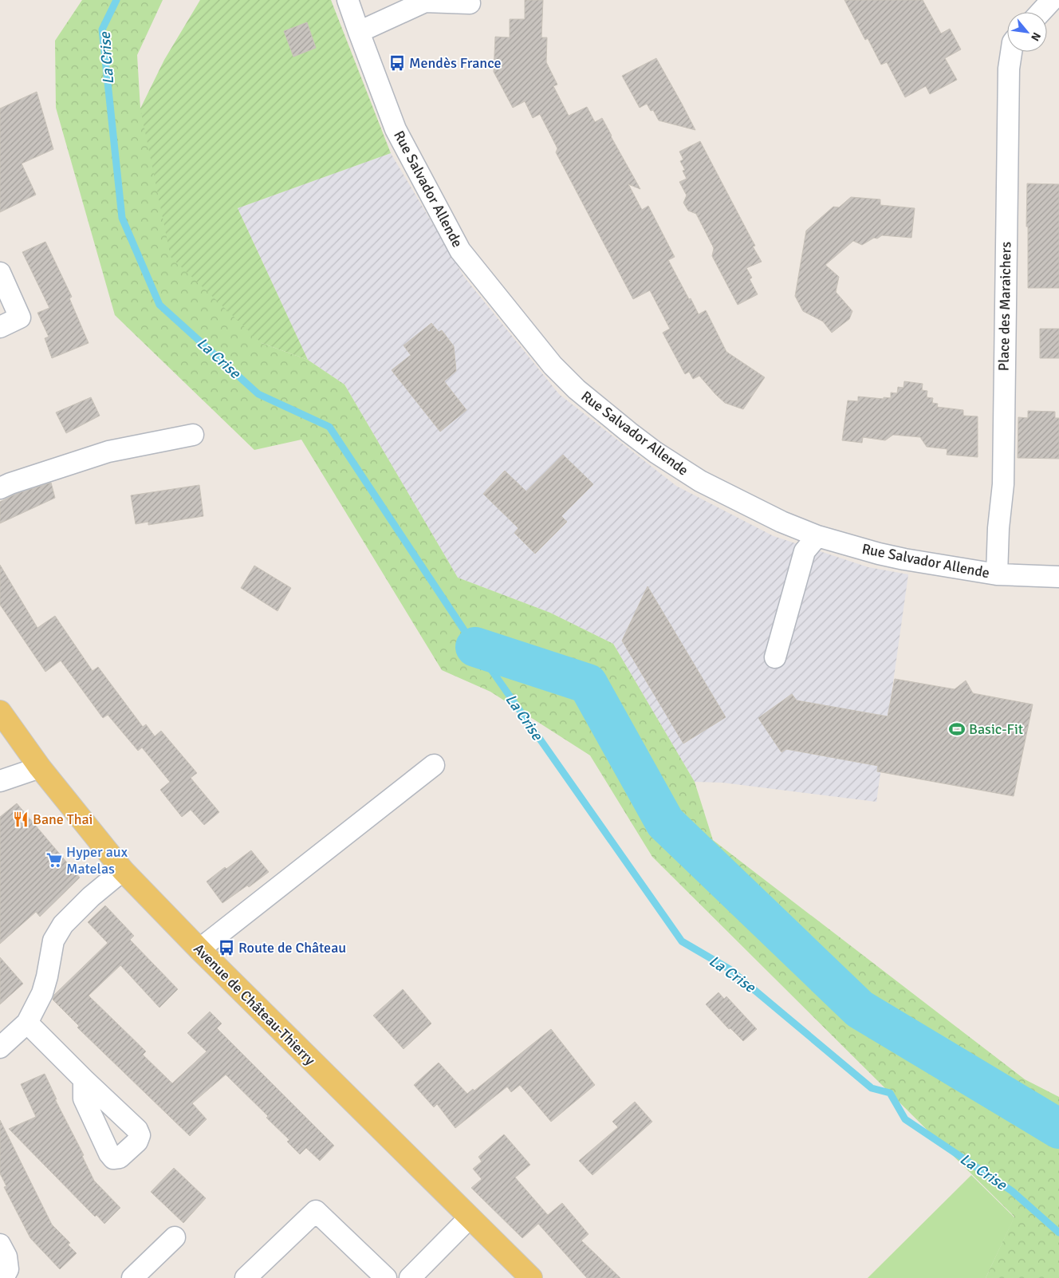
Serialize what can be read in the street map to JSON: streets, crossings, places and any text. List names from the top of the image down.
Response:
{
  "streets": {
    "main road": ["Avenue de Château-Thierry"],
    "street": ["Rue Salvador Allende", "Place des Maraichers"]
  },
  "crossings": [
    ["Rue Salvador Allende", "Place des Maraichers"]
  ],
  "water": ["La Crise"],
  "places": {
    "bus stop": ["Mendès France", "Route de Château"],
    "sports": ["Basic-Fit"],
    "restaurant": ["Bane Thai"],
    "supermarket": ["Hyper aux Matelas"]
  },
  "north": "bottom right"
}
